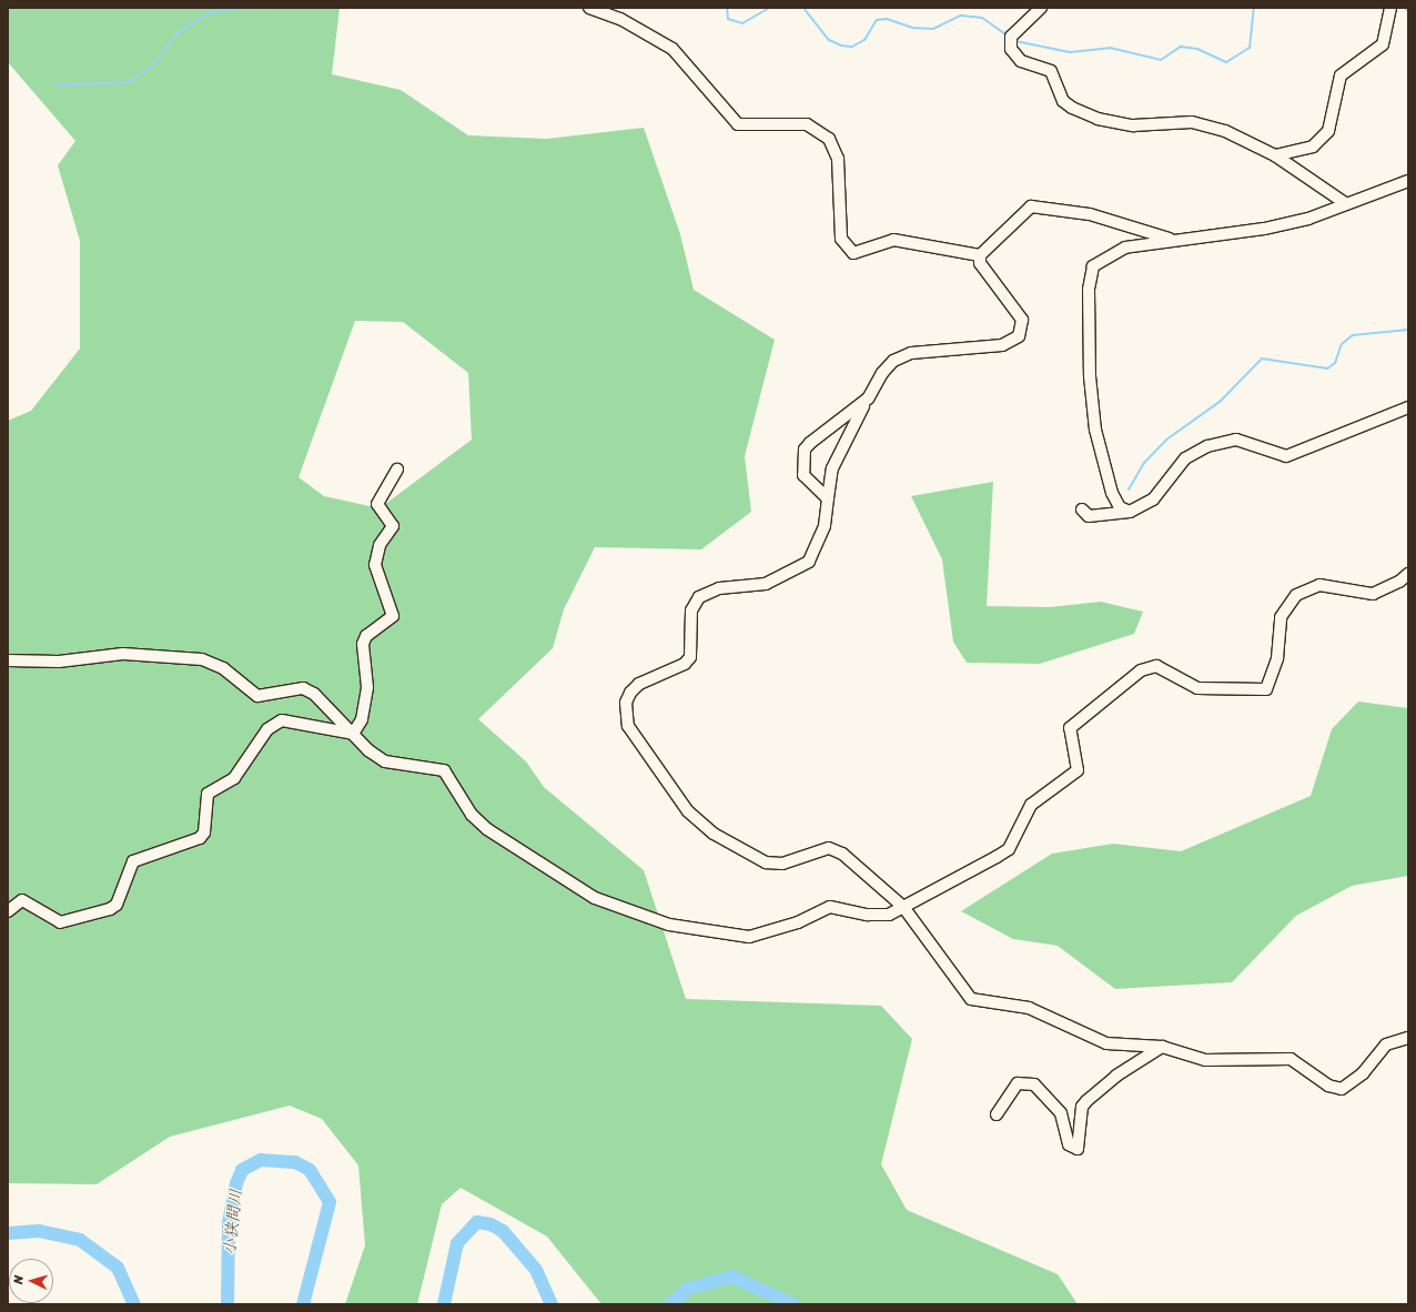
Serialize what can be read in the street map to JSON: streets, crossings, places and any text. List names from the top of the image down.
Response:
{
  "water": ["小狭間川"],
  "north": "left"
}
